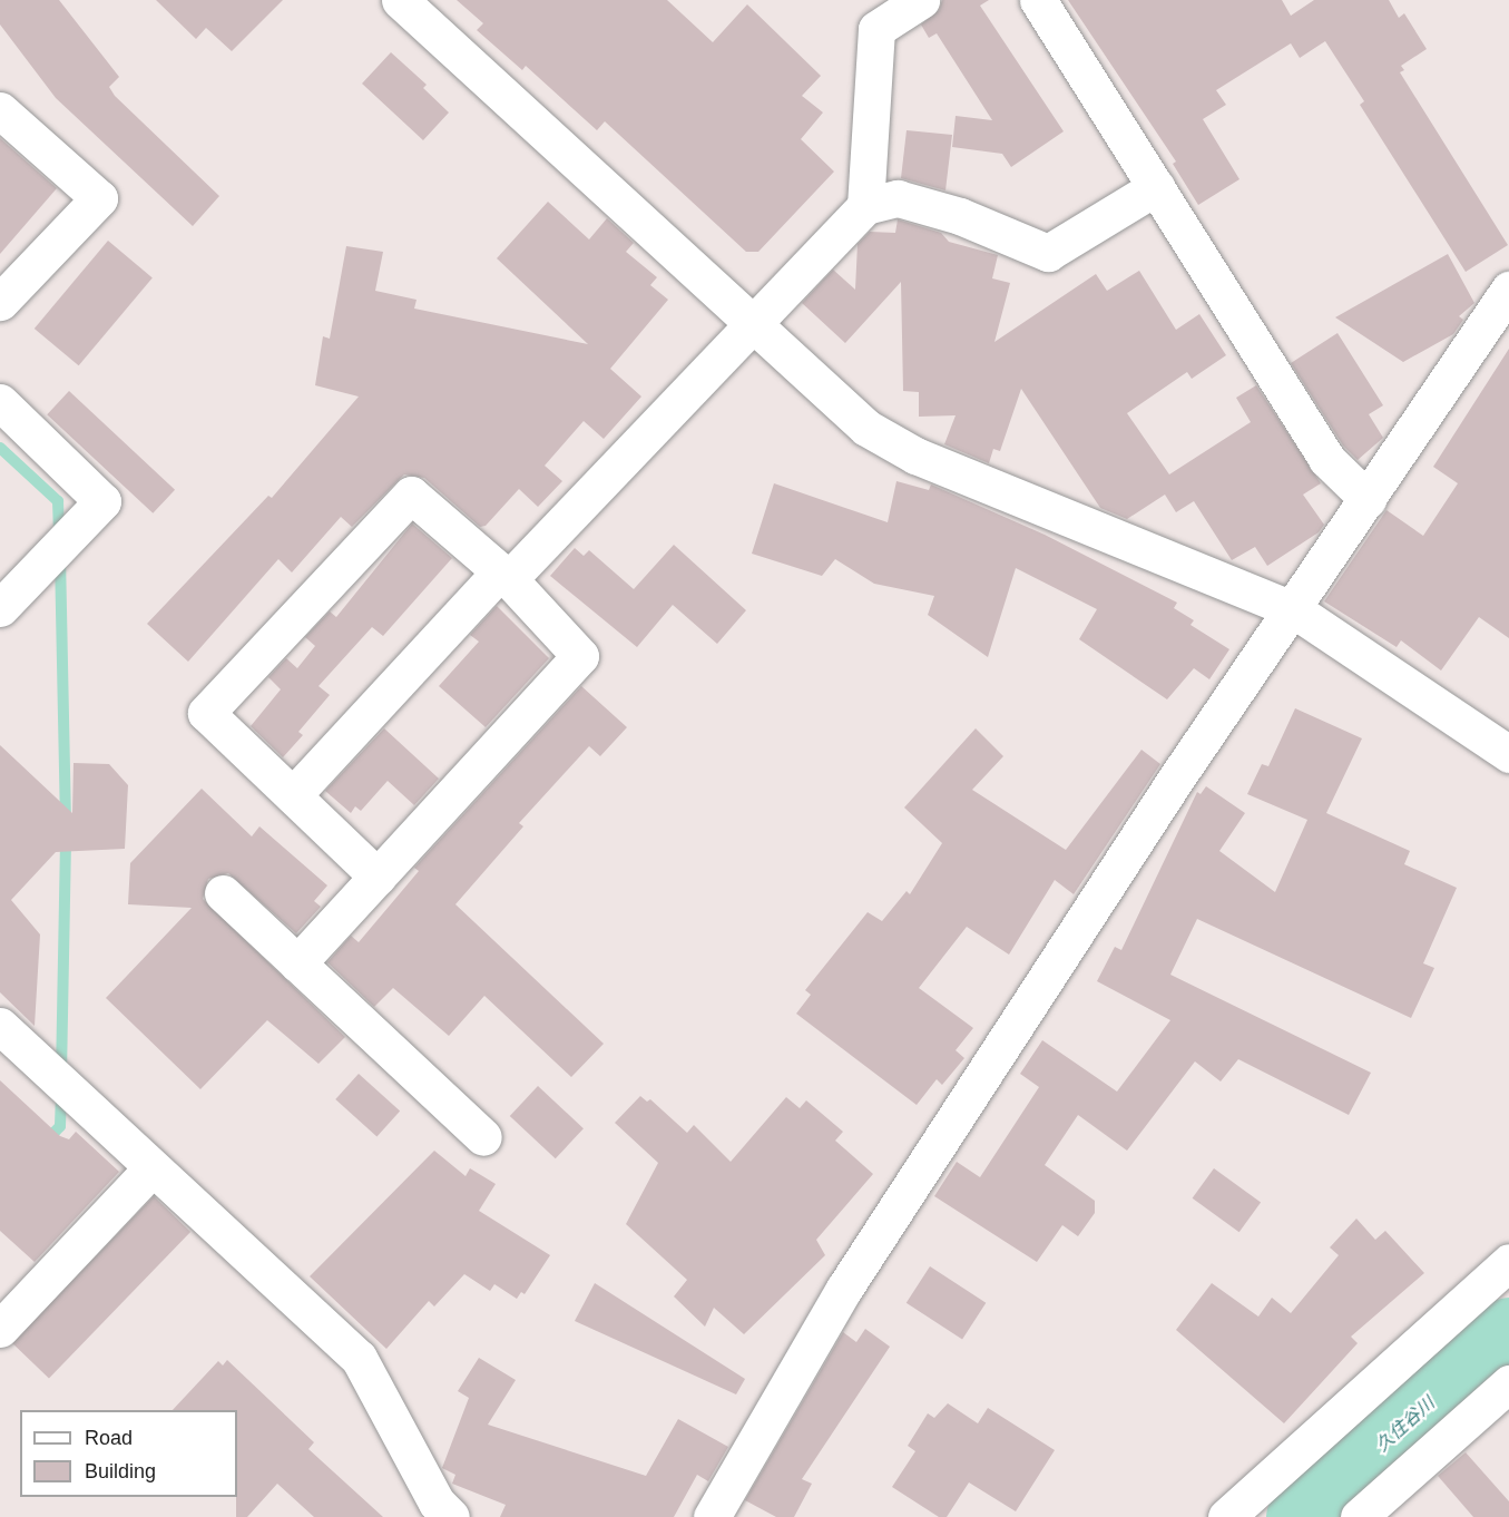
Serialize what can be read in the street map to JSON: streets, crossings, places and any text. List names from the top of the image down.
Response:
{
  "water": ["久住谷川"],
  "legend": ["Road", "Building"]
}
